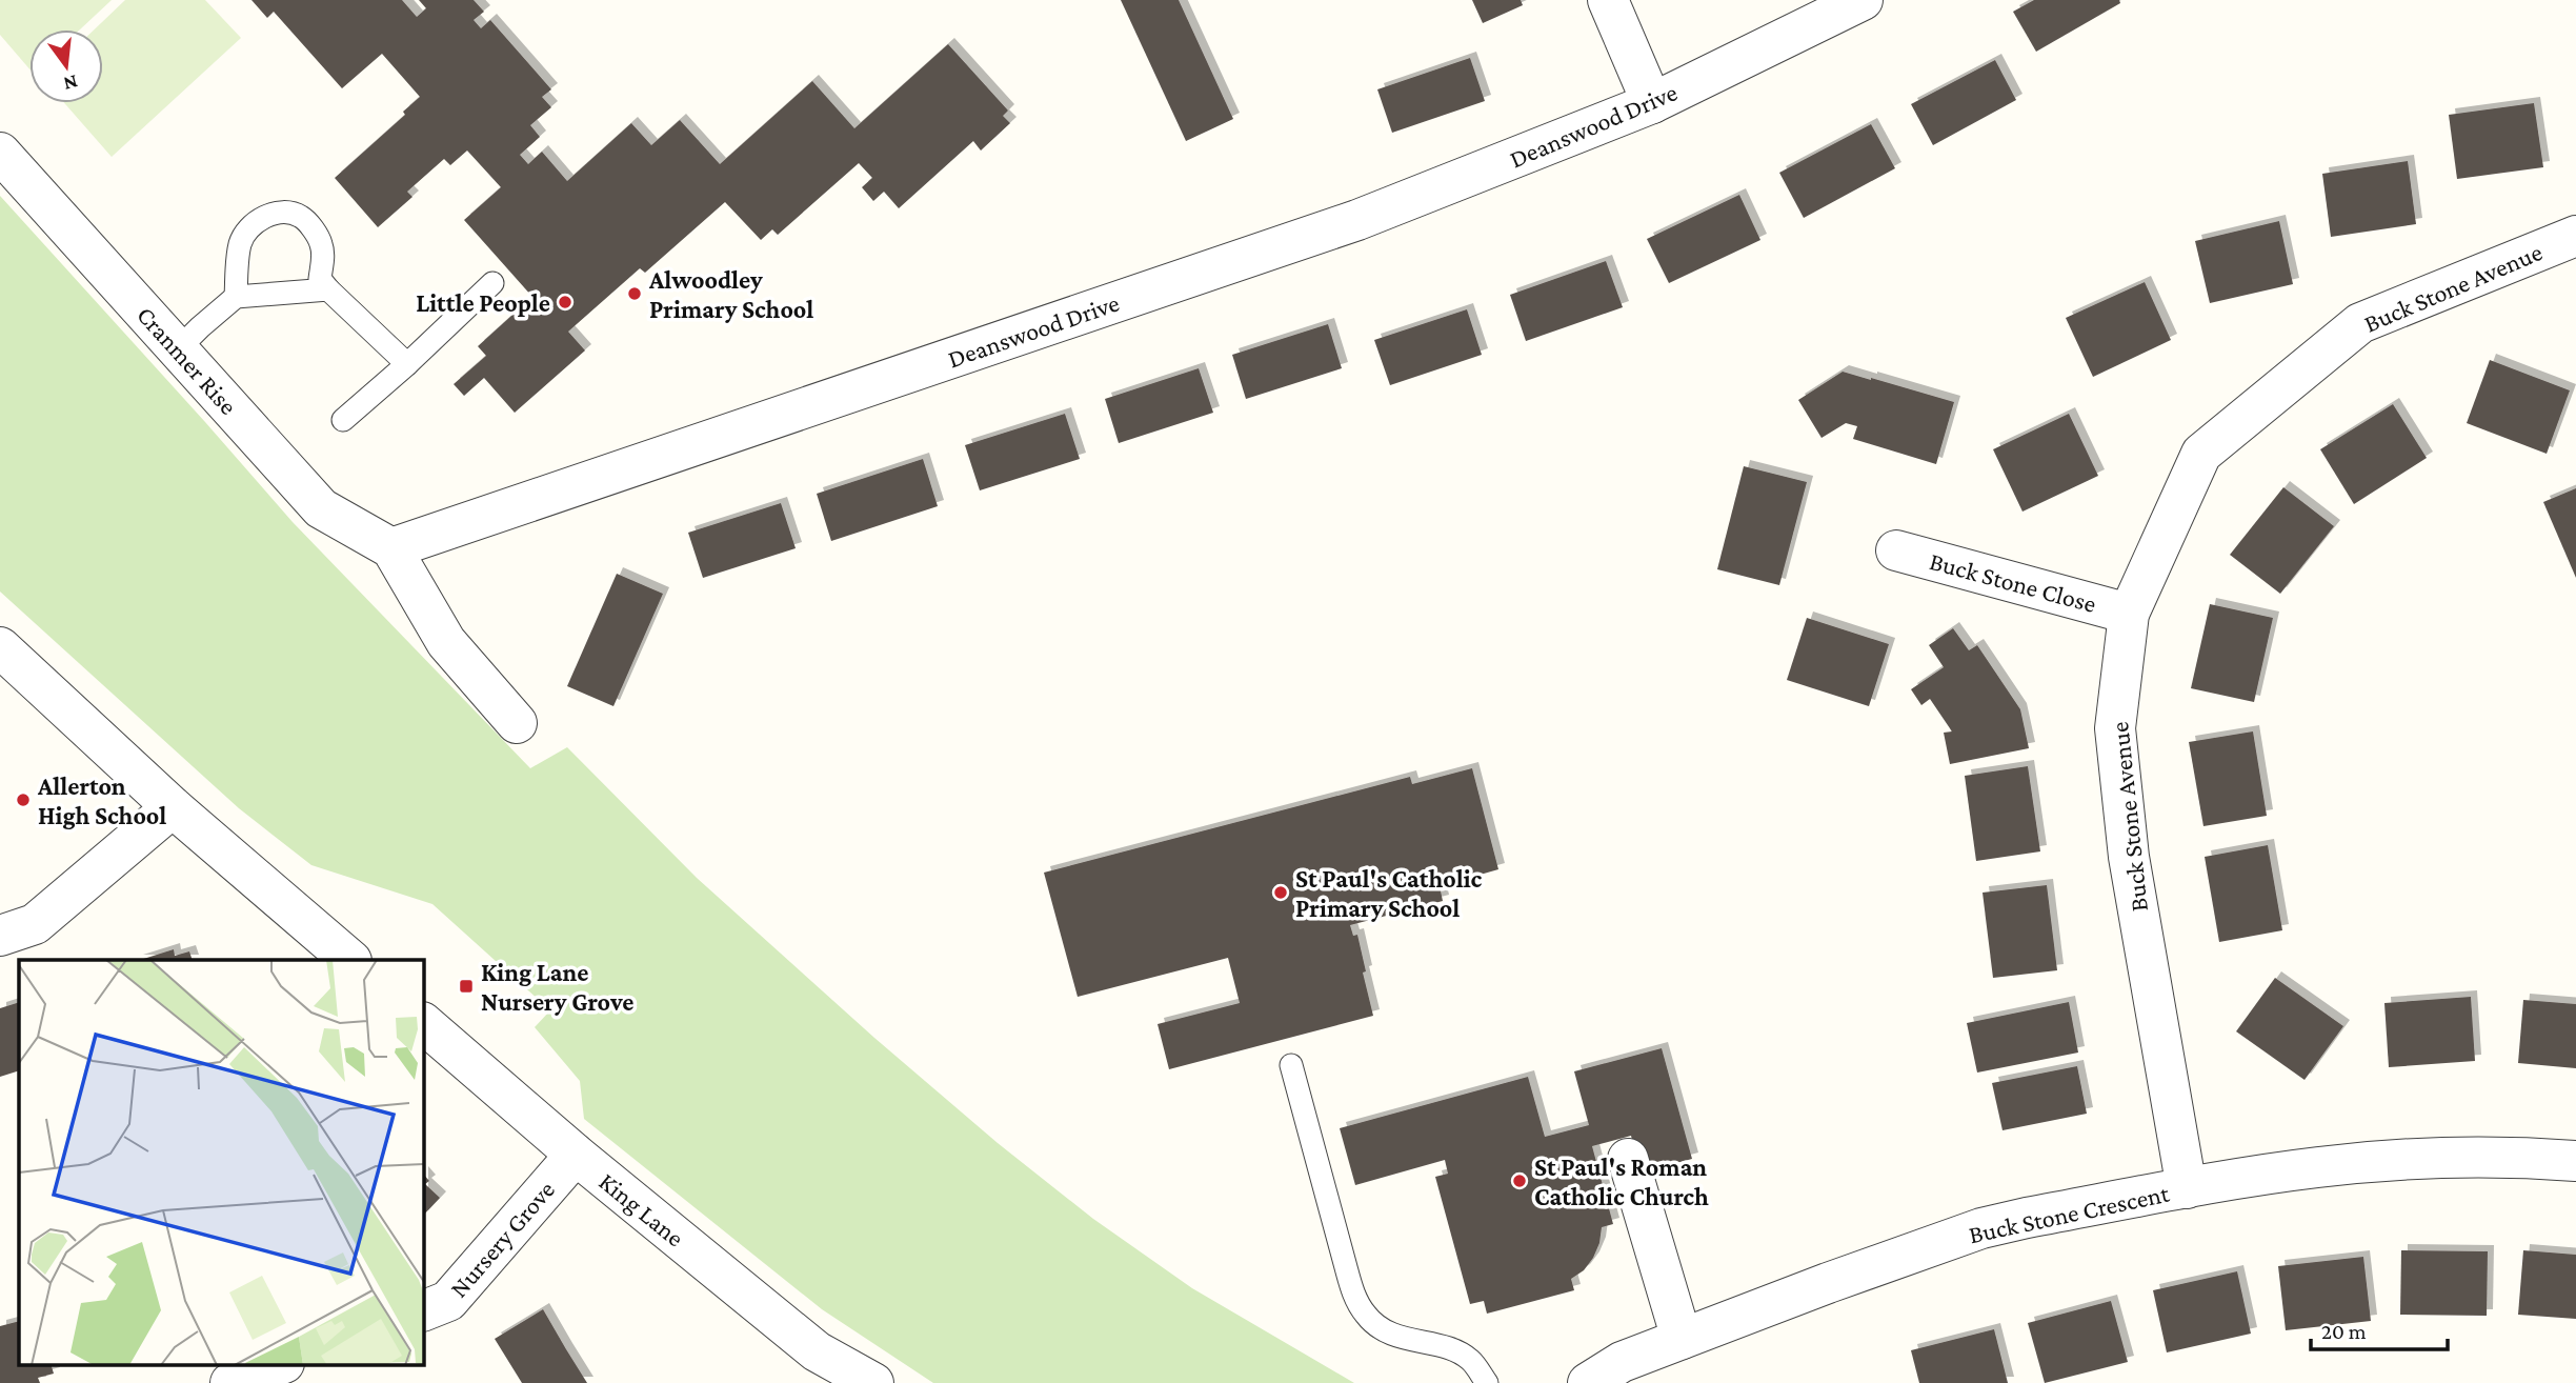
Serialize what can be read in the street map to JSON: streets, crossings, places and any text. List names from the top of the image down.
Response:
{
  "streets": {
    "street": [
      "Deanswood Drive",
      "Buck Stone Avenue",
      "Cranmer Rise",
      "Buck Stone Close",
      "King Lane",
      "Buck Stone Crescent",
      "Nursery Grove"
    ]
  },
  "crossings": [
    ["Deanswood Drive", "Cranmer Rise"],
    ["Buck Stone Avenue", "Buck Stone Close"],
    ["Buck Stone Avenue", "Buck Stone Crescent"],
    ["King Lane", "Nursery Grove"]
  ],
  "places": {
    "other": [
      "Alwoodley Primary School",
      "Little People",
      "Allerton High School",
      "St Paul's Catholic Primary School",
      "St Paul's Roman Catholic Church"
    ],
    "transit": ["King Lane Nursery Grove"]
  },
  "scale_bar": "20 m",
  "north": "bottom"
}
